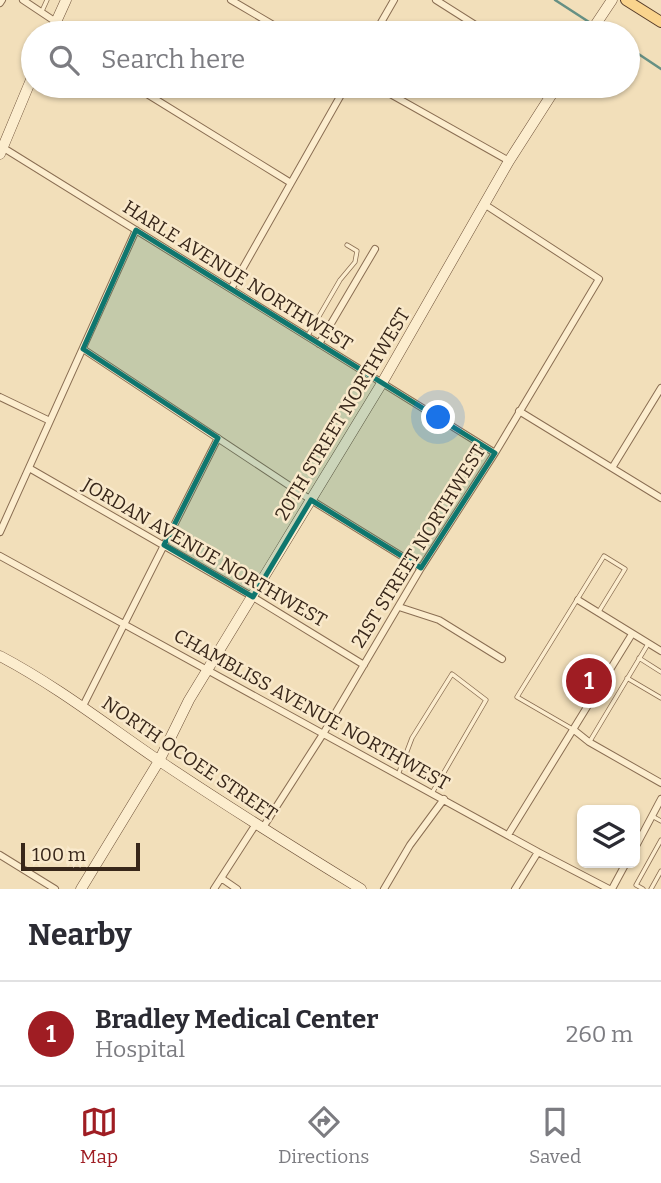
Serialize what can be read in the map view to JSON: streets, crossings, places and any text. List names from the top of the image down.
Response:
{
  "streets": {
    "street": [
      "HARLE AVENUE NORTHWEST",
      "20TH STREET NORTHWEST",
      "21ST STREET NORTHWEST",
      "JORDAN AVENUE NORTHWEST",
      "CHAMBLISS AVENUE NORTHWEST",
      "NORTH OCOEE STREET"
    ]
  },
  "crossings": [
    ["HARLE AVENUE NORTHWEST", "20TH STREET NORTHWEST"],
    ["HARLE AVENUE NORTHWEST", "21ST STREET NORTHWEST"],
    ["20TH STREET NORTHWEST", "21ST STREET NORTHWEST"],
    ["20TH STREET NORTHWEST", "JORDAN AVENUE NORTHWEST"],
    ["20TH STREET NORTHWEST", "CHAMBLISS AVENUE NORTHWEST"],
    ["20TH STREET NORTHWEST", "NORTH OCOEE STREET"],
    ["21ST STREET NORTHWEST", "JORDAN AVENUE NORTHWEST"],
    ["21ST STREET NORTHWEST", "CHAMBLISS AVENUE NORTHWEST"],
    ["21ST STREET NORTHWEST", "NORTH OCOEE STREET"]
  ],
  "scale_bar": "100 m",
  "page": {
    "search": "Search here",
    "pins": "1",
    "scale": "100 m",
    "heading": "Nearby",
    "list": [
      {
        "mark": "1",
        "name": "Bradley Medical Center",
        "note": "Hospital",
        "value": "260 m"
      }
    ],
    "nav": ["Map", "Directions", "Saved"]
  }
}
